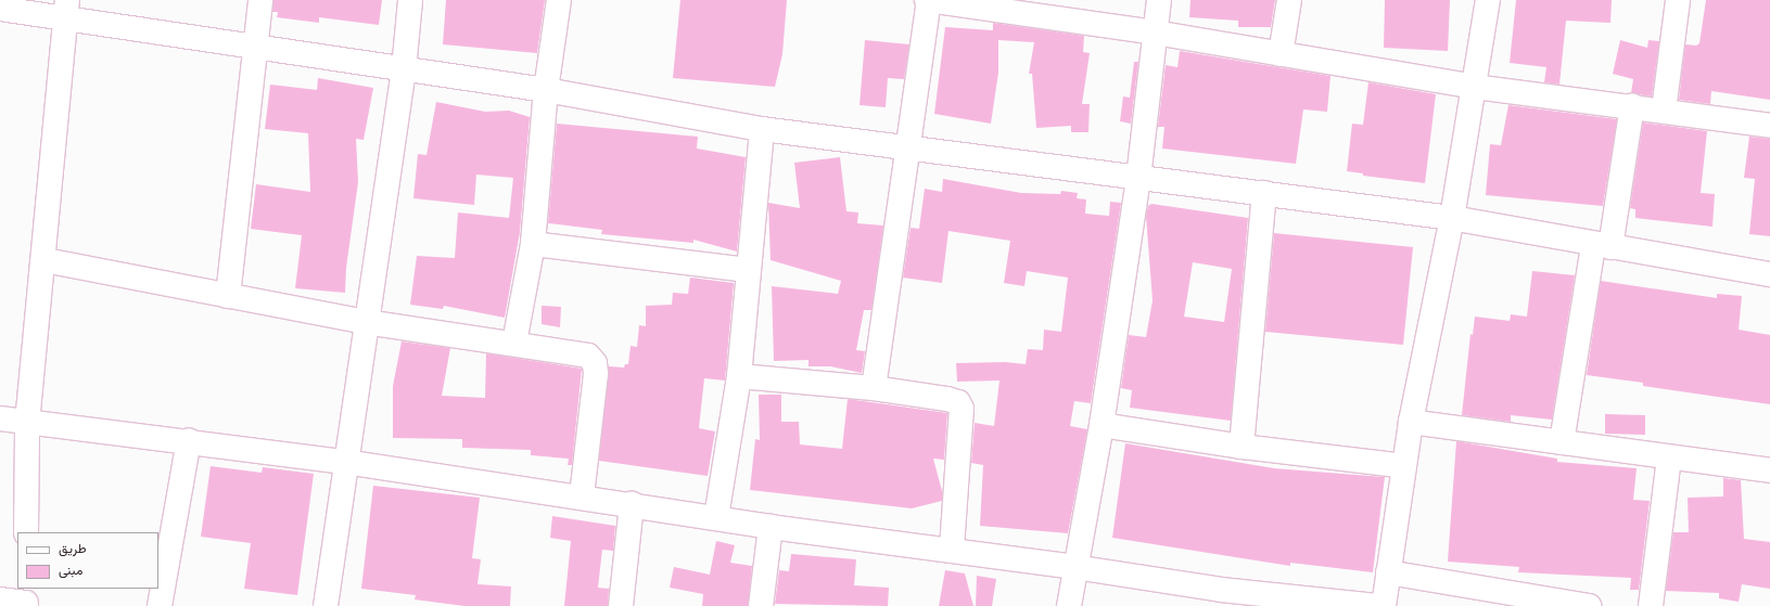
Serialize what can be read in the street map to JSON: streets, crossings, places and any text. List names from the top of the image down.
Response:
{
  "legend": ["طريق", "مبنى"]
}
